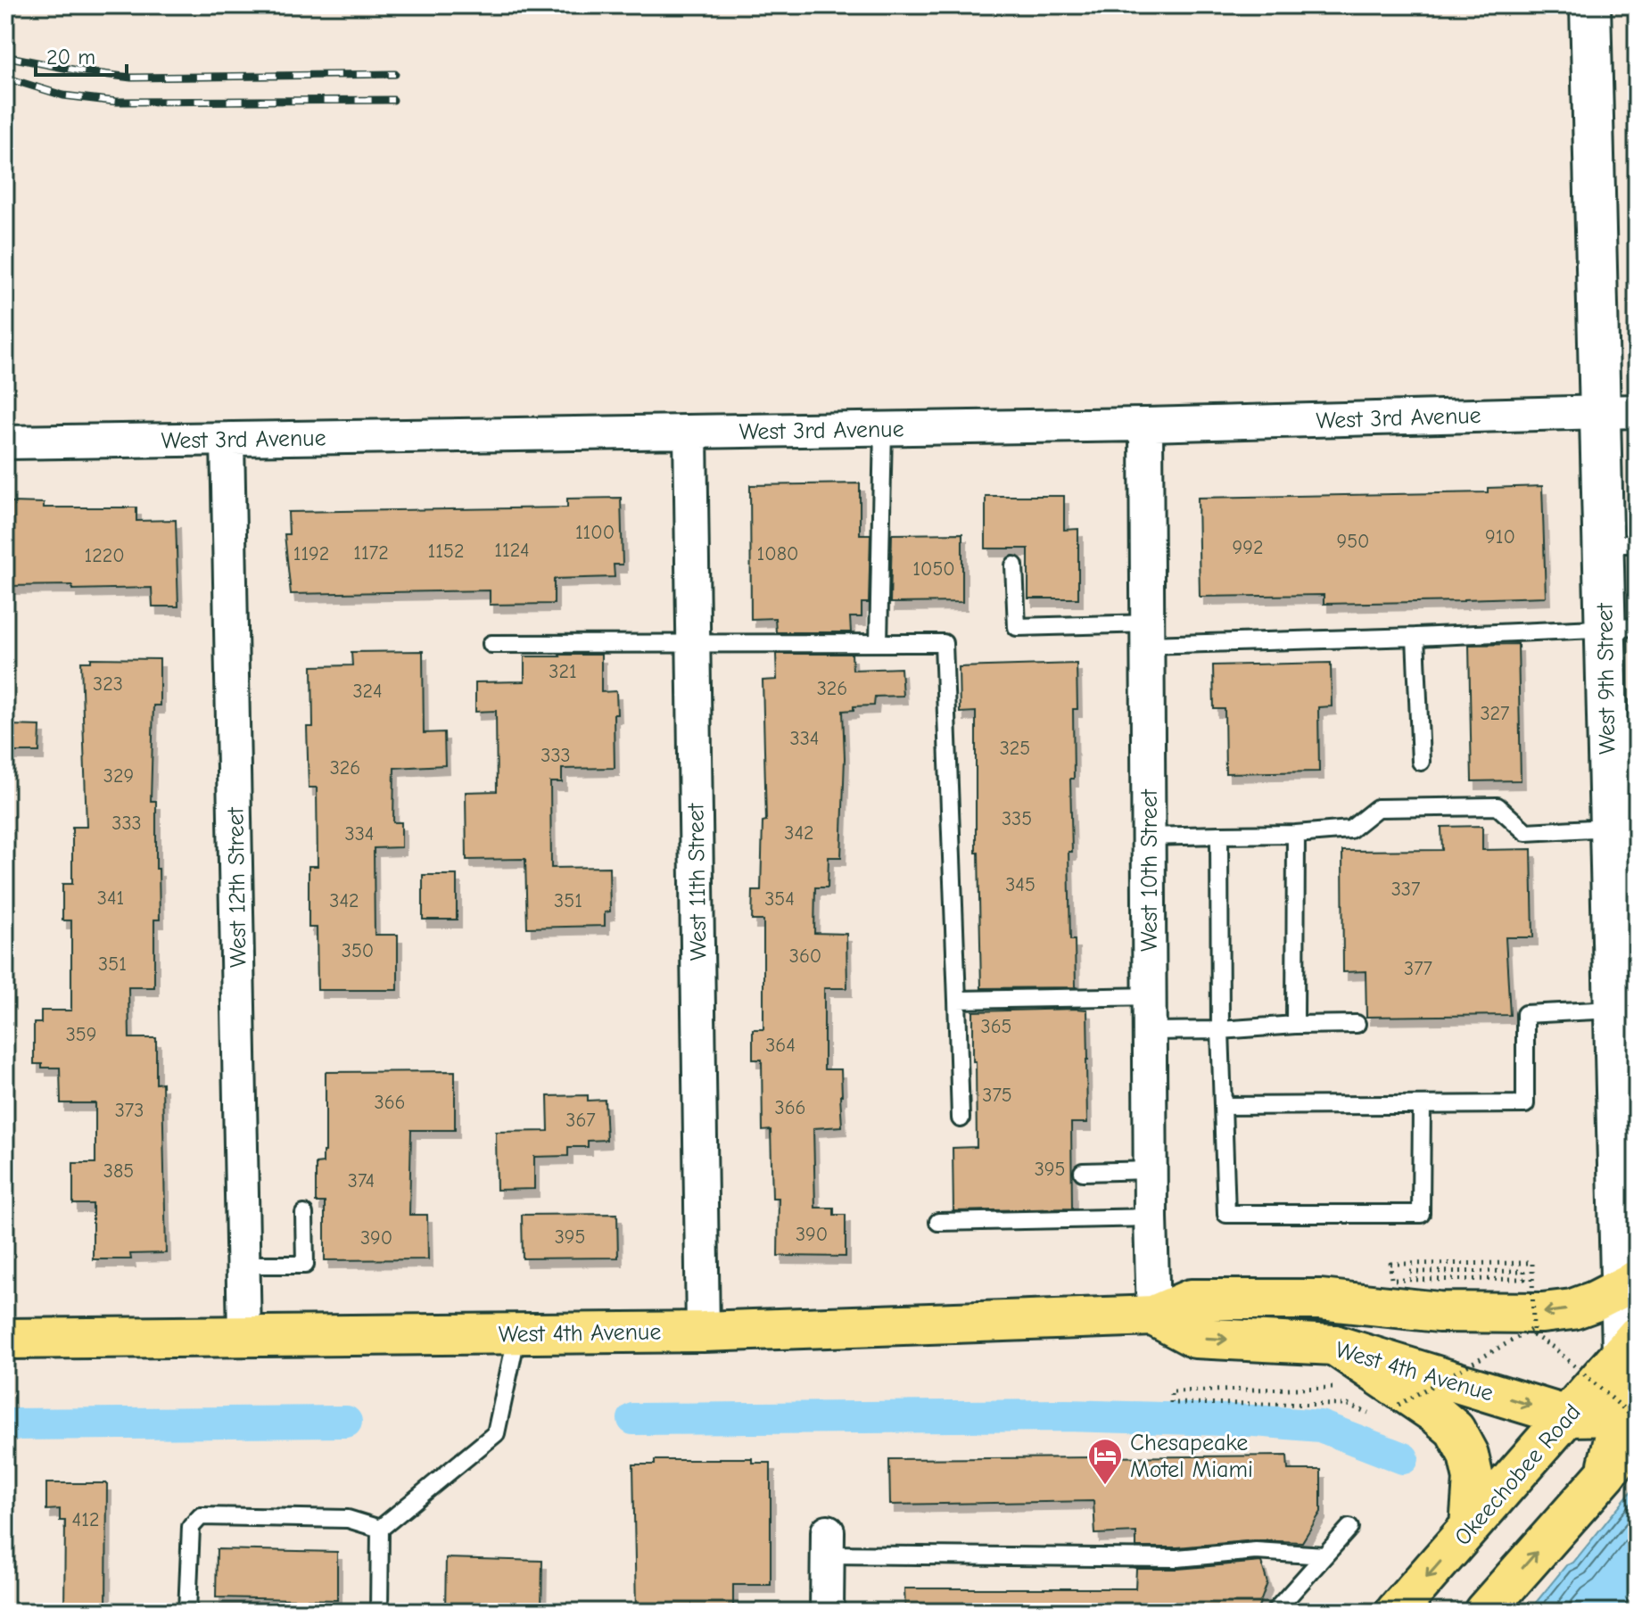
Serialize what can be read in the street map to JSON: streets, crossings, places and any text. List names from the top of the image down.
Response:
{
  "streets": {
    "main road": ["West 9th Street", "West 4th Avenue", "Okeechobee Road"],
    "street": [
      "West 3rd Avenue",
      "West 10th Street",
      "West 11th Street",
      "West 12th Street"
    ]
  },
  "crossings": [
    ["West 3rd Avenue", "West 9th Street"],
    ["West 3rd Avenue", "West 10th Street"],
    ["West 3rd Avenue", "West 11th Street"],
    ["West 3rd Avenue", "West 12th Street"],
    ["West 9th Street", "West 4th Avenue"],
    ["West 9th Street", "Okeechobee Road"],
    ["West 10th Street", "West 4th Avenue"],
    ["West 11th Street", "West 4th Avenue"],
    ["West 12th Street", "West 4th Avenue"],
    ["West 4th Avenue", "Okeechobee Road"]
  ],
  "places": {
    "hotel": ["Chesapeake Motel Miami"]
  },
  "house_numbers": [
    "1100",
    "910",
    "950",
    "992",
    "1124",
    "1152",
    "1172",
    "1192",
    "1080",
    "1220",
    "1050",
    "321",
    "323",
    "326",
    "324",
    "327",
    "334",
    "325",
    "333",
    "326",
    "329",
    "335",
    "333",
    "342",
    "334",
    "345",
    "337",
    "341",
    "354",
    "342",
    "351",
    "350",
    "360",
    "351",
    "377",
    "365",
    "359",
    "364",
    "375",
    "366",
    "366",
    "373",
    "367",
    "395",
    "385",
    "374",
    "390",
    "395",
    "390",
    "412"
  ],
  "scale_bar": "20 m"
}
